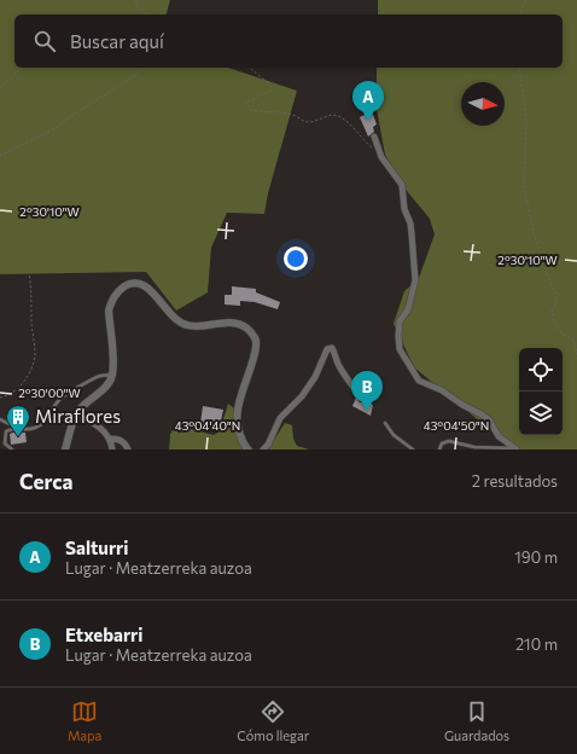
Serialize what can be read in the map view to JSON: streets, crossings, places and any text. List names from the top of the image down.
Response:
{
  "places": {
    "building": ["Miraflores"]
  },
  "north": "right",
  "page": {
    "search": "Buscar aquí",
    "pins": ["A", "B"],
    "heading": ["Cerca", "2 resultados"],
    "list": [
      {
        "mark": "A",
        "name": "Salturri",
        "note": "Lugar · Meatzerreka auzoa",
        "value": "190 m"
      },
      {
        "mark": "B",
        "name": "Etxebarri",
        "note": "Lugar · Meatzerreka auzoa",
        "value": "210 m"
      }
    ],
    "nav": ["Mapa", "Cómo llegar", "Guardados"]
  },
  "coordinates": [
    "2°30'10\"W",
    "2°30'00\"W",
    "43°04'40\"N",
    "43°04'50\"N"
  ]
}
